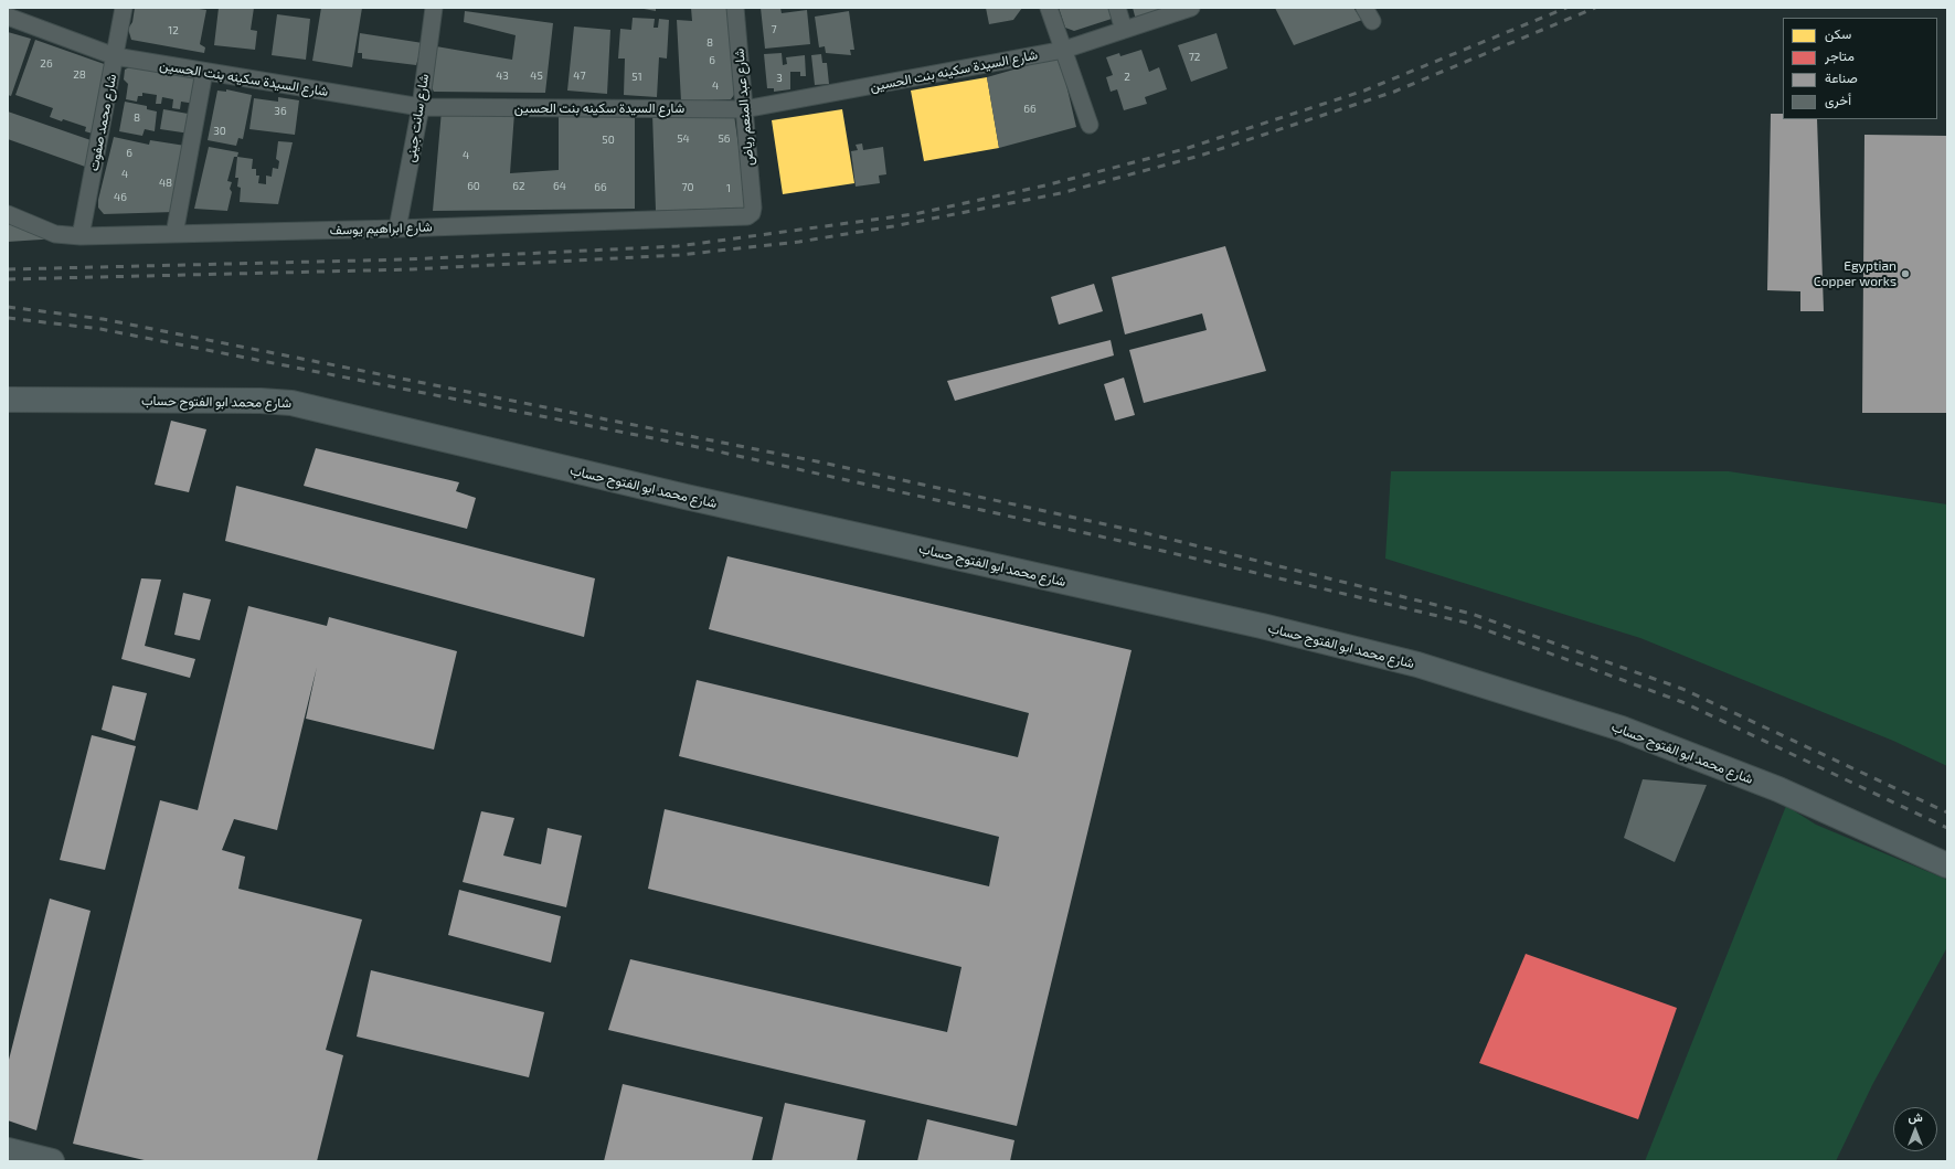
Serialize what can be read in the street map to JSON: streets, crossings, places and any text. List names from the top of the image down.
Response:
{
  "streets": {
    "street": [
      "شارع السيدة سكينه بنت الحسين",
      "شارع عبد المنعم رياض",
      "شارع سانت جينى",
      "شارع محمد صفوت",
      "شارع ابراهيم يوسف",
      "شارع محمد ابو الفتوح حساب"
    ]
  },
  "crossings": [
    ["شارع السيدة سكينه بنت الحسين", "شارع عبد المنعم رياض"],
    ["شارع السيدة سكينه بنت الحسين", "شارع سانت جينى"],
    ["شارع السيدة سكينه بنت الحسين", "شارع محمد صفوت"],
    ["شارع عبد المنعم رياض", "شارع ابراهيم يوسف"],
    ["شارع سانت جينى", "شارع ابراهيم يوسف"],
    ["شارع محمد صفوت", "شارع ابراهيم يوسف"]
  ],
  "places": ["Egyptian Copper works"],
  "house_numbers": [
    "7",
    "12",
    "8",
    "72",
    "6",
    "26",
    "28",
    "43",
    "45",
    "47",
    "51",
    "2",
    "3",
    "4",
    "66",
    "36",
    "8",
    "30",
    "54",
    "56",
    "50",
    "6",
    "4",
    "4",
    "48",
    "60",
    "62",
    "64",
    "66",
    "70",
    "1",
    "46"
  ],
  "legend": [
    "سكن",
    "متاجر",
    "صناعة",
    "أخرى"
  ],
  "north": "top"
}
